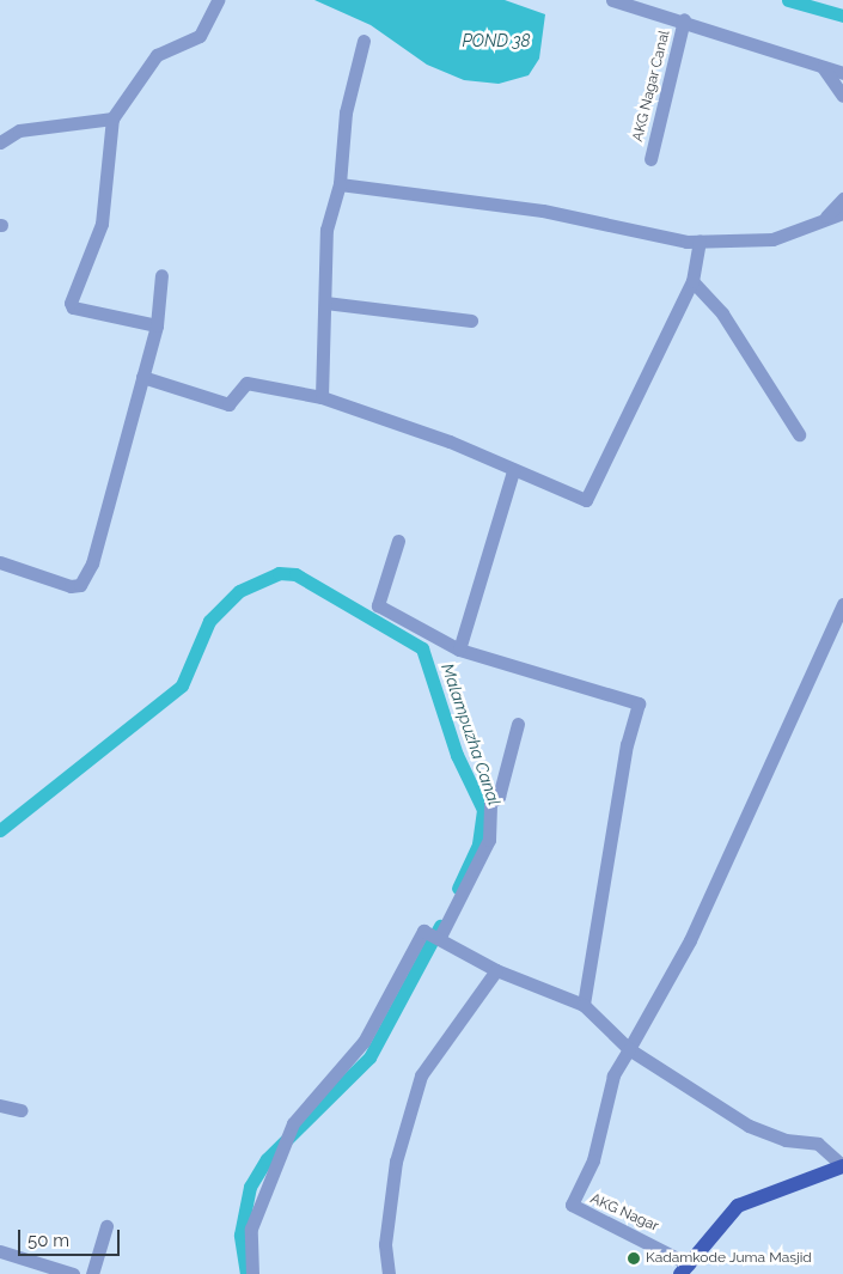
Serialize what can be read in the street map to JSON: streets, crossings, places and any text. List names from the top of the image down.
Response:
{
  "streets": {
    "street": ["AKG Nagar Canal", "AKG Nagar"]
  },
  "water": ["POND 38", "Malampuzha Canal"],
  "places": ["Kadamkode Juma Masjid"],
  "scale_bar": "50 m"
}
